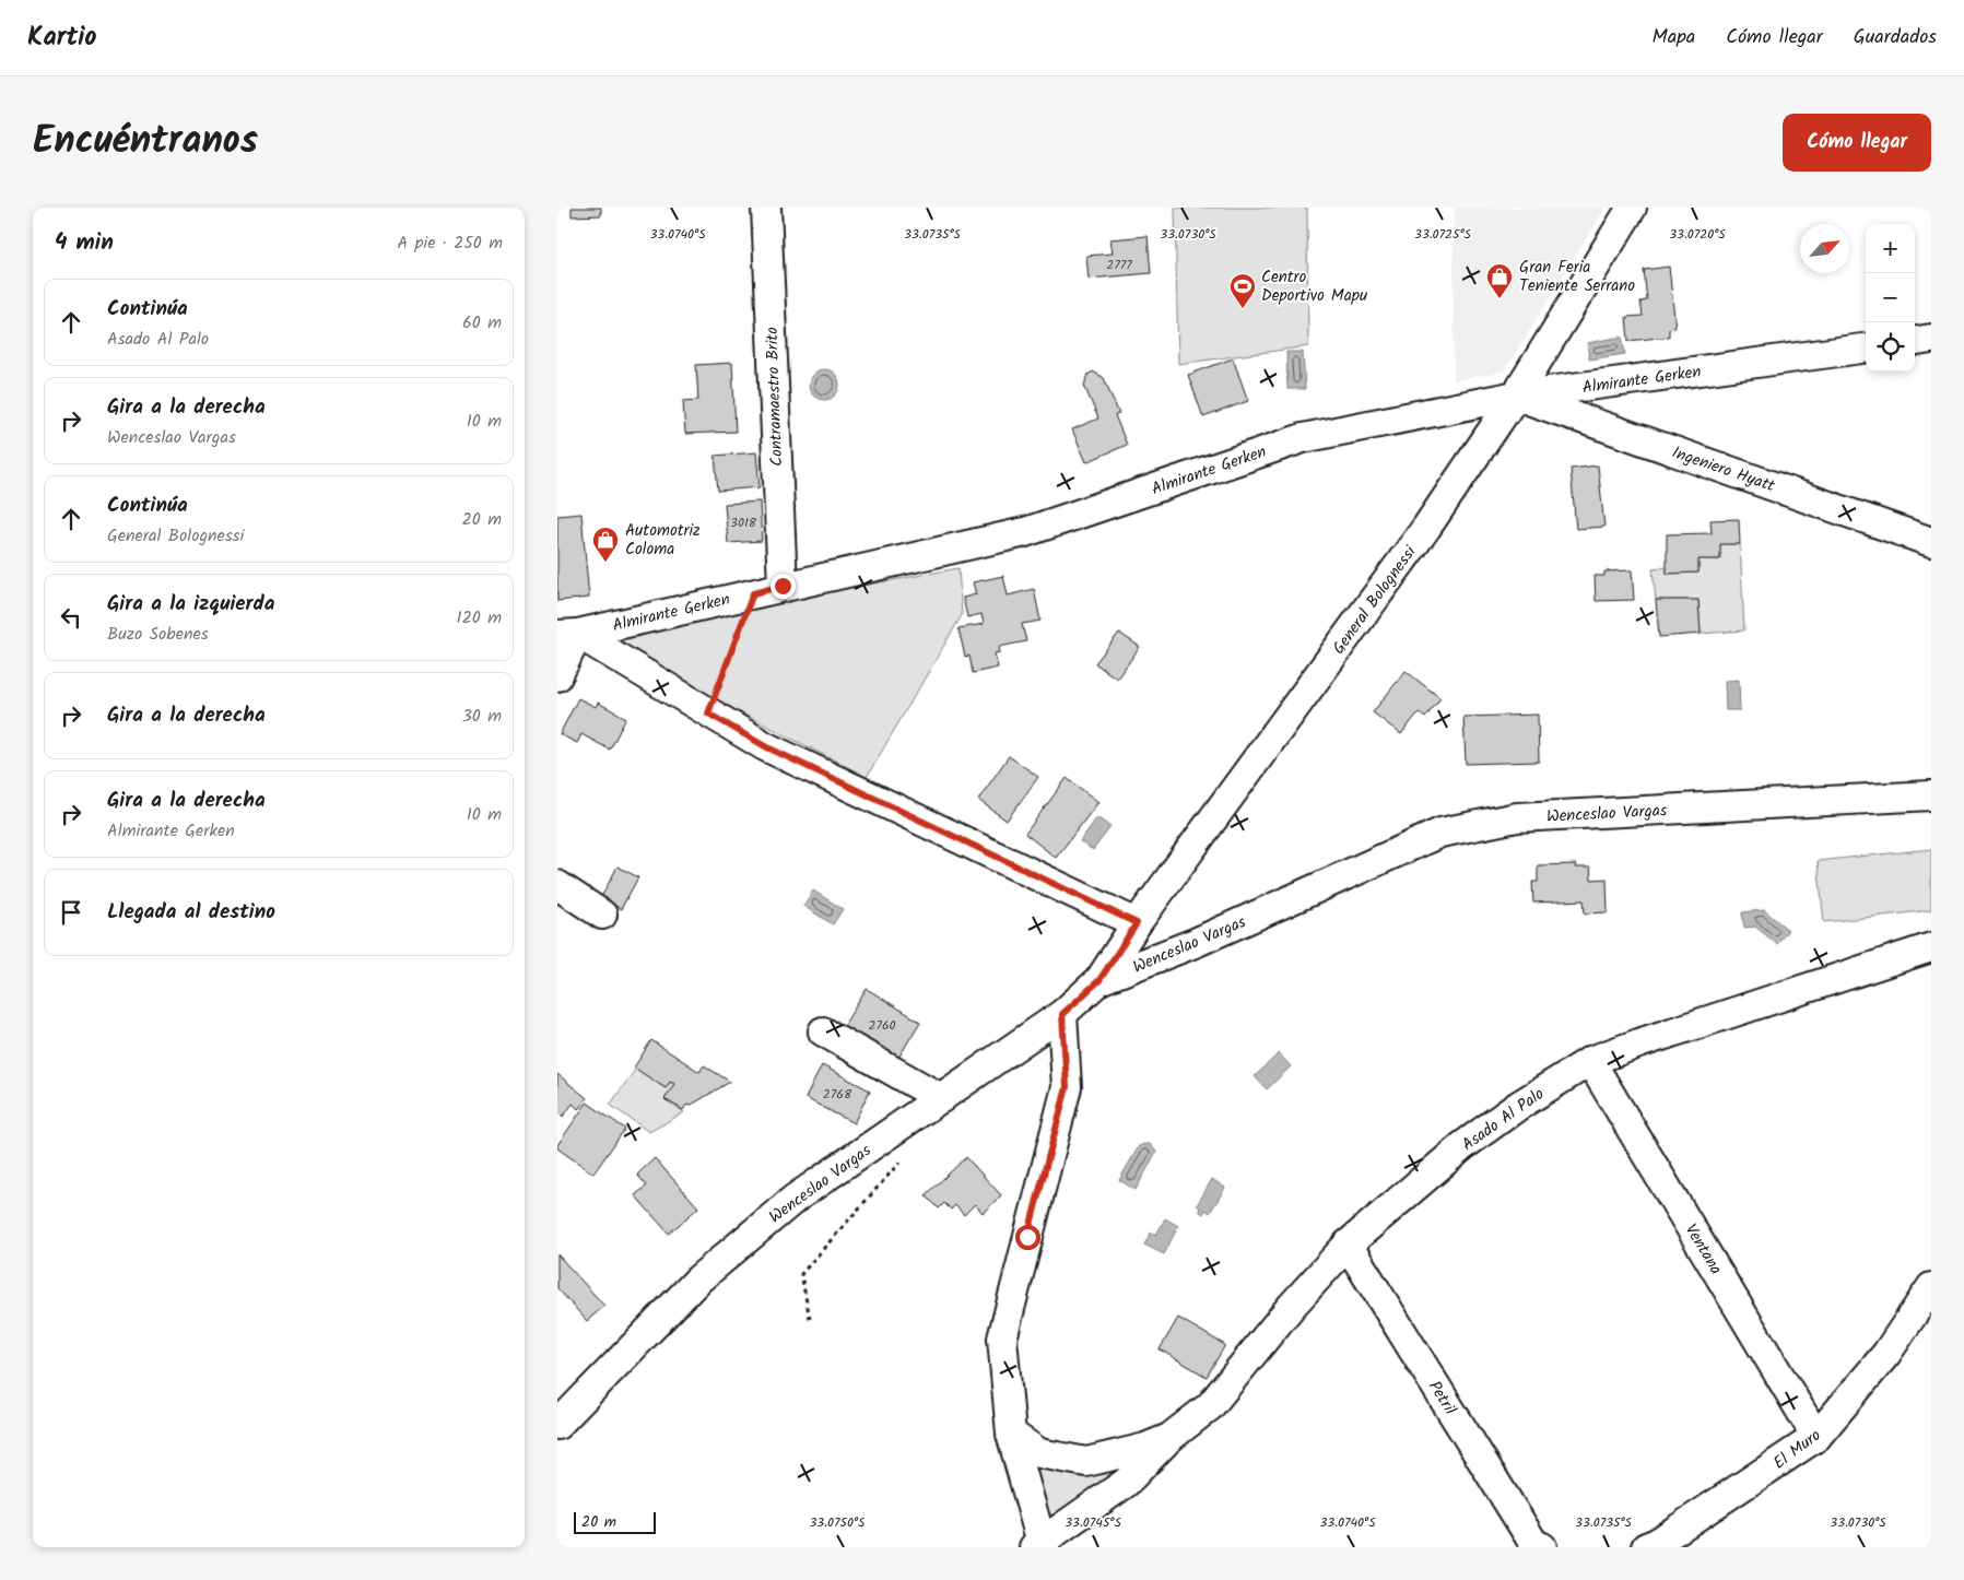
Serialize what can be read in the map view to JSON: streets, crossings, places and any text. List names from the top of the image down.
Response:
{
  "streets": {
    "street": [
      "Almirante Gerken",
      "Contramaestro Brito",
      "Ingeniero Hyatt",
      "General Bolognessi",
      "Wenceslao Vargas",
      "Asado Al Palo",
      "Ventana",
      "Petril",
      "El Muro"
    ]
  },
  "crossings": [
    ["Almirante Gerken", "Contramaestro Brito"],
    ["Almirante Gerken", "Ingeniero Hyatt"],
    ["Almirante Gerken", "General Bolognessi"],
    ["Ingeniero Hyatt", "General Bolognessi"],
    ["General Bolognessi", "Wenceslao Vargas"],
    ["Wenceslao Vargas", "Asado Al Palo"],
    ["Asado Al Palo", "Ventana"],
    ["Asado Al Palo", "Petril"],
    ["Ventana", "El Muro"]
  ],
  "places": {
    "shop": ["Gran Feria Teniente Serrano", "Automotriz Coloma"],
    "sports": ["Centro Deportivo Mapu"]
  },
  "house_numbers": [
    "2777",
    "3018",
    "2760",
    "2768"
  ],
  "scale_bar": "20 m",
  "north": "top right",
  "page": {
    "header": "Kartio",
    "nav": ["Mapa", "Cómo llegar", "Guardados"],
    "title": "Encuéntranos",
    "buttons": "Cómo llegar",
    "heading": ["4 min", "A pie · 250 m"],
    "map_buttons": ["+", "−"],
    "list": [
      ["Continúa", "Asado Al Palo", "60 m"],
      ["Gira a la derecha", "Wenceslao Vargas", "10 m"],
      ["Continúa", "General Bolognessi", "20 m"],
      ["Gira a la izquierda", "Buzo Sobenes", "120 m"],
      ["Gira a la derecha", "30 m"],
      ["Gira a la derecha", "Almirante Gerken", "10 m"],
      "Llegada al destino"
    ],
    "scale": "20 m"
  },
  "coordinates": [
    "33.0740°S",
    "33.0735°S",
    "33.0730°S",
    "33.0725°S",
    "33.0720°S",
    "33.0750°S",
    "33.0745°S"
  ]
}
